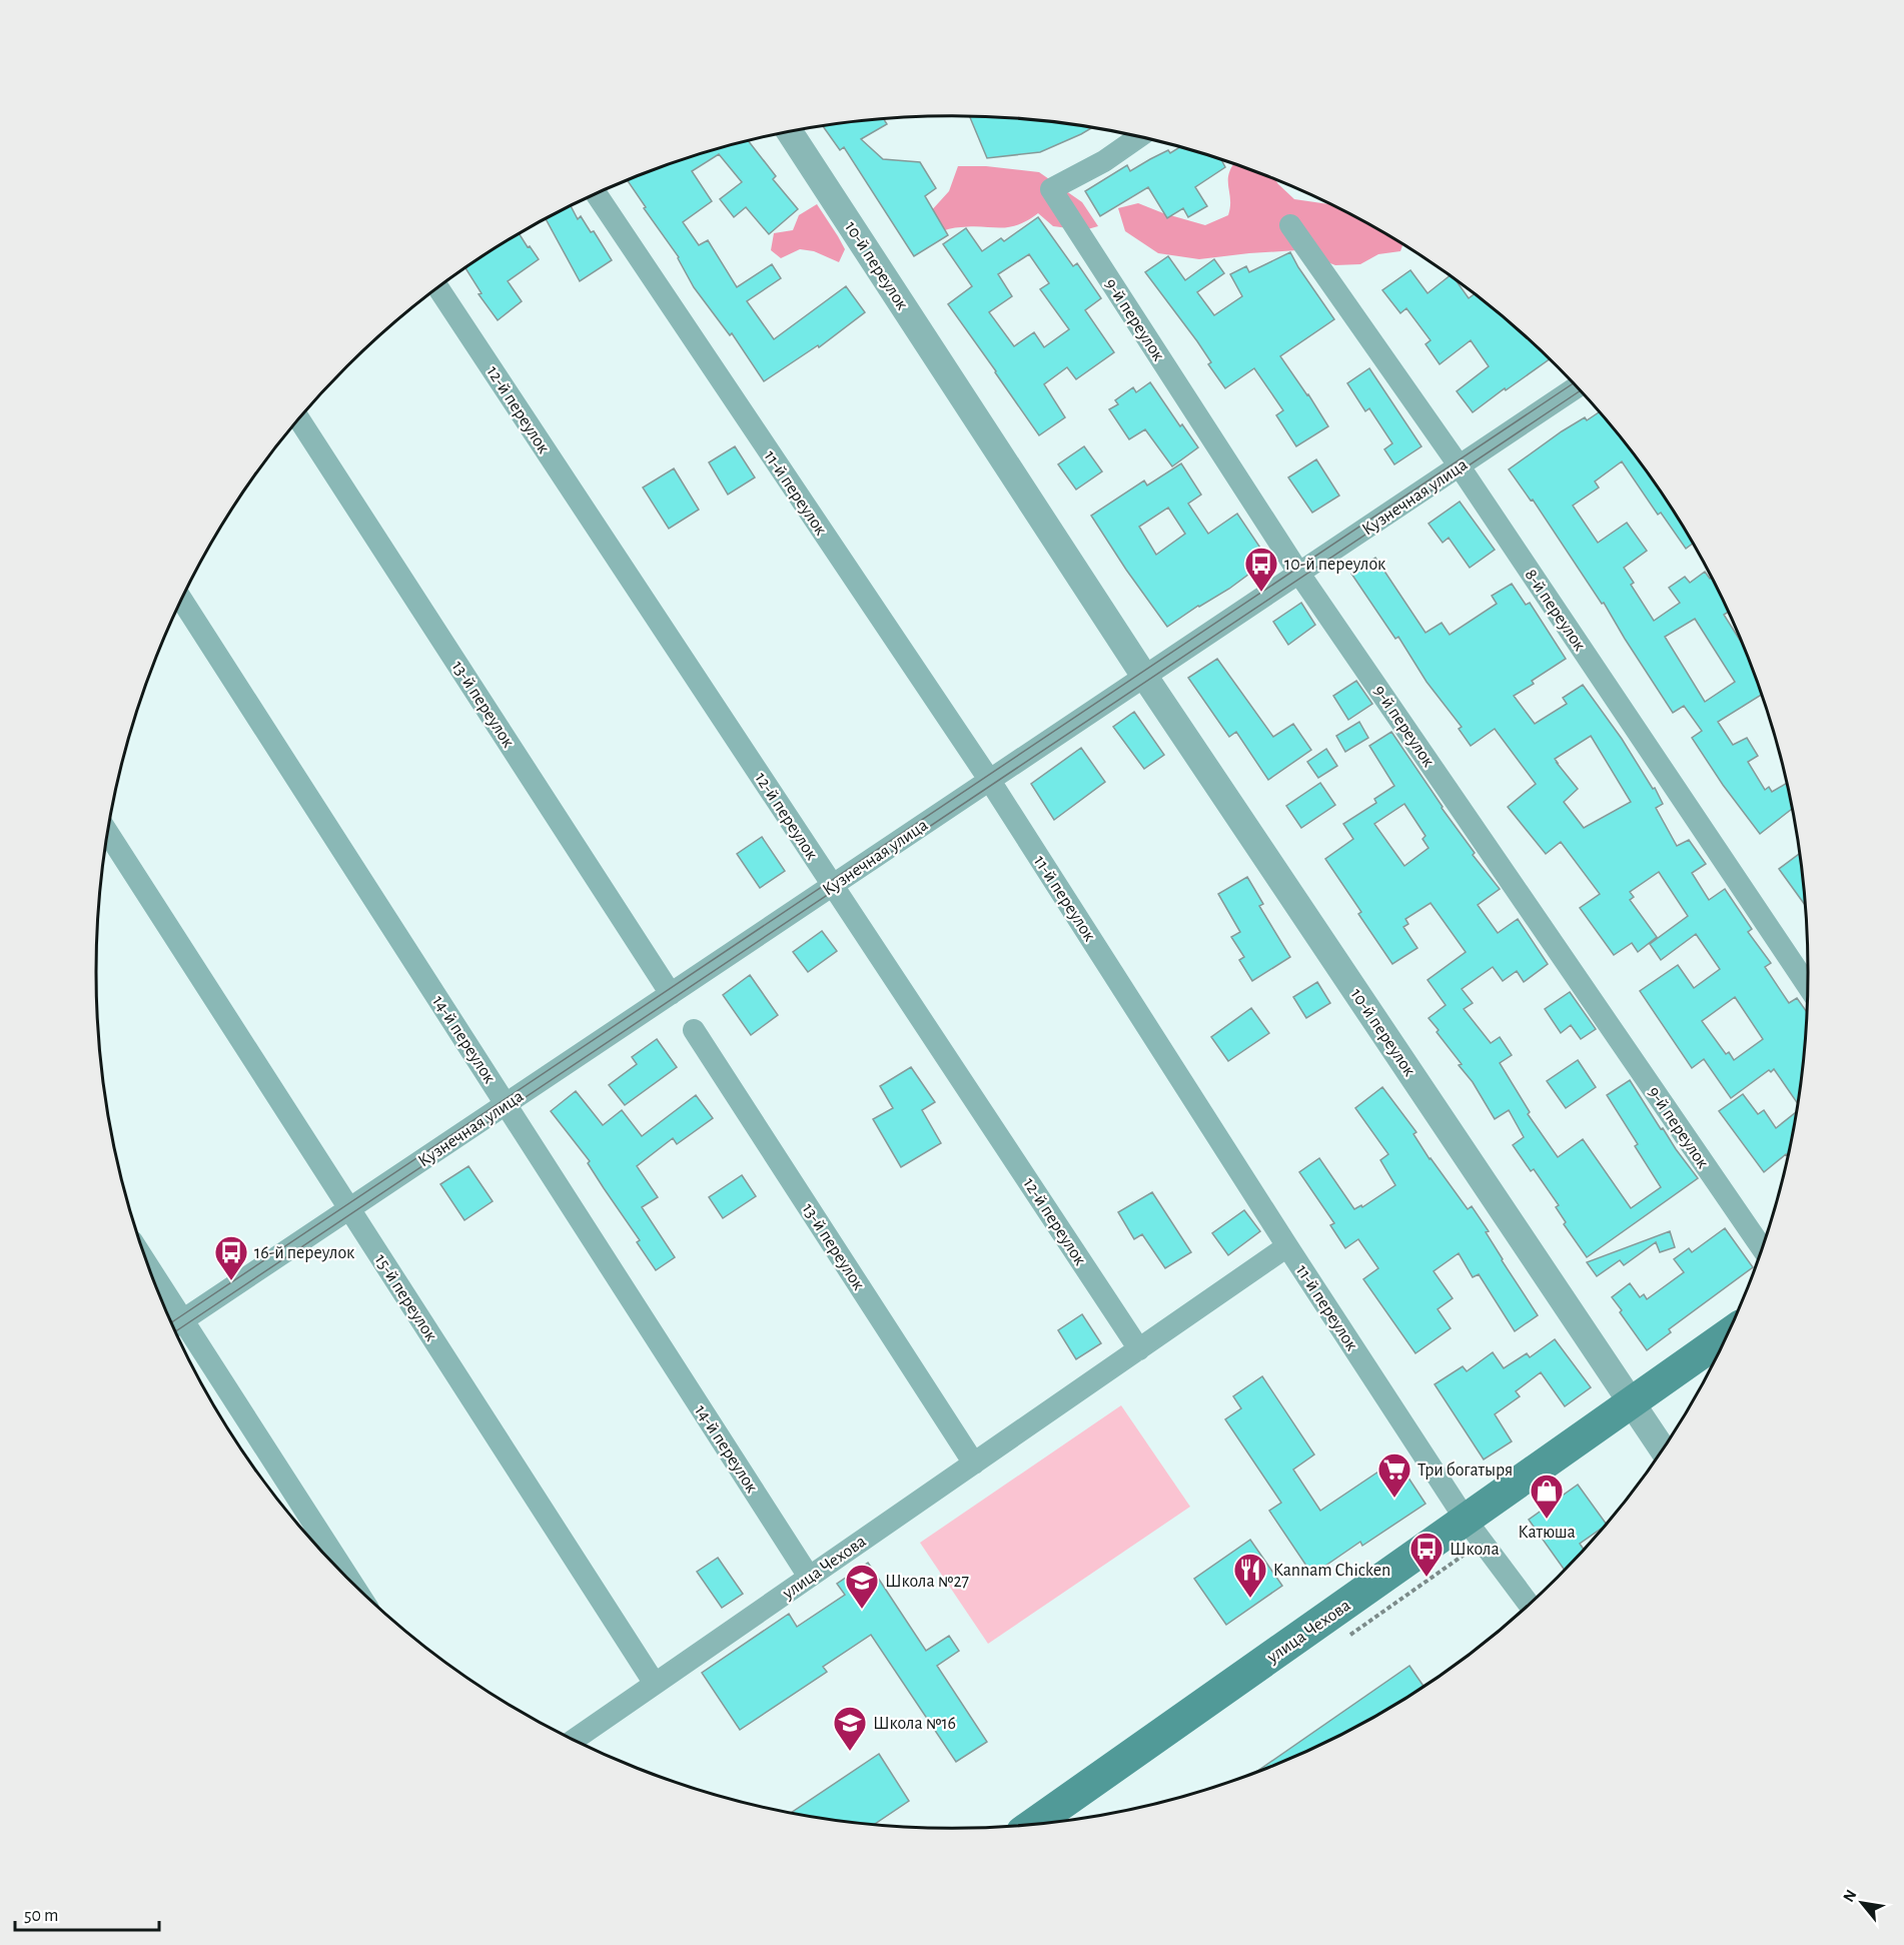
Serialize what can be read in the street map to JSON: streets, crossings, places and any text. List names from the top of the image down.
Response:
{
  "streets": {
    "main road": ["улица Чехова"],
    "street": [
      "10-й переулок",
      "9-й переулок",
      "12-й переулок",
      "11-й переулок",
      "Кузнечная улица",
      "8-й переулок",
      "13-й переулок",
      "14-й переулок",
      "15-й переулок"
    ]
  },
  "crossings": [
    ["10-й переулок", "Кузнечная улица"],
    ["10-й переулок", "улица Чехова"],
    ["9-й переулок", "Кузнечная улица"],
    ["12-й переулок", "Кузнечная улица"],
    ["12-й переулок", "улица Чехова"],
    ["11-й переулок", "Кузнечная улица"],
    ["11-й переулок", "улица Чехова"],
    ["Кузнечная улица", "8-й переулок"],
    ["Кузнечная улица", "13-й переулок"],
    ["Кузнечная улица", "14-й переулок"],
    ["Кузнечная улица", "15-й переулок"],
    ["13-й переулок", "улица Чехова"],
    ["14-й переулок", "улица Чехова"],
    ["15-й переулок", "улица Чехова"]
  ],
  "places": {
    "bus stop": ["10-й переулок", "16-й переулок", "Школа"],
    "supermarket": ["Три богатыря"],
    "shop": ["Катюша"],
    "restaurant": ["Kannam Chicken"],
    "school or university": ["Школа №27", "Школа №16"]
  },
  "scale_bar": "50 m",
  "north": "top left"
}
